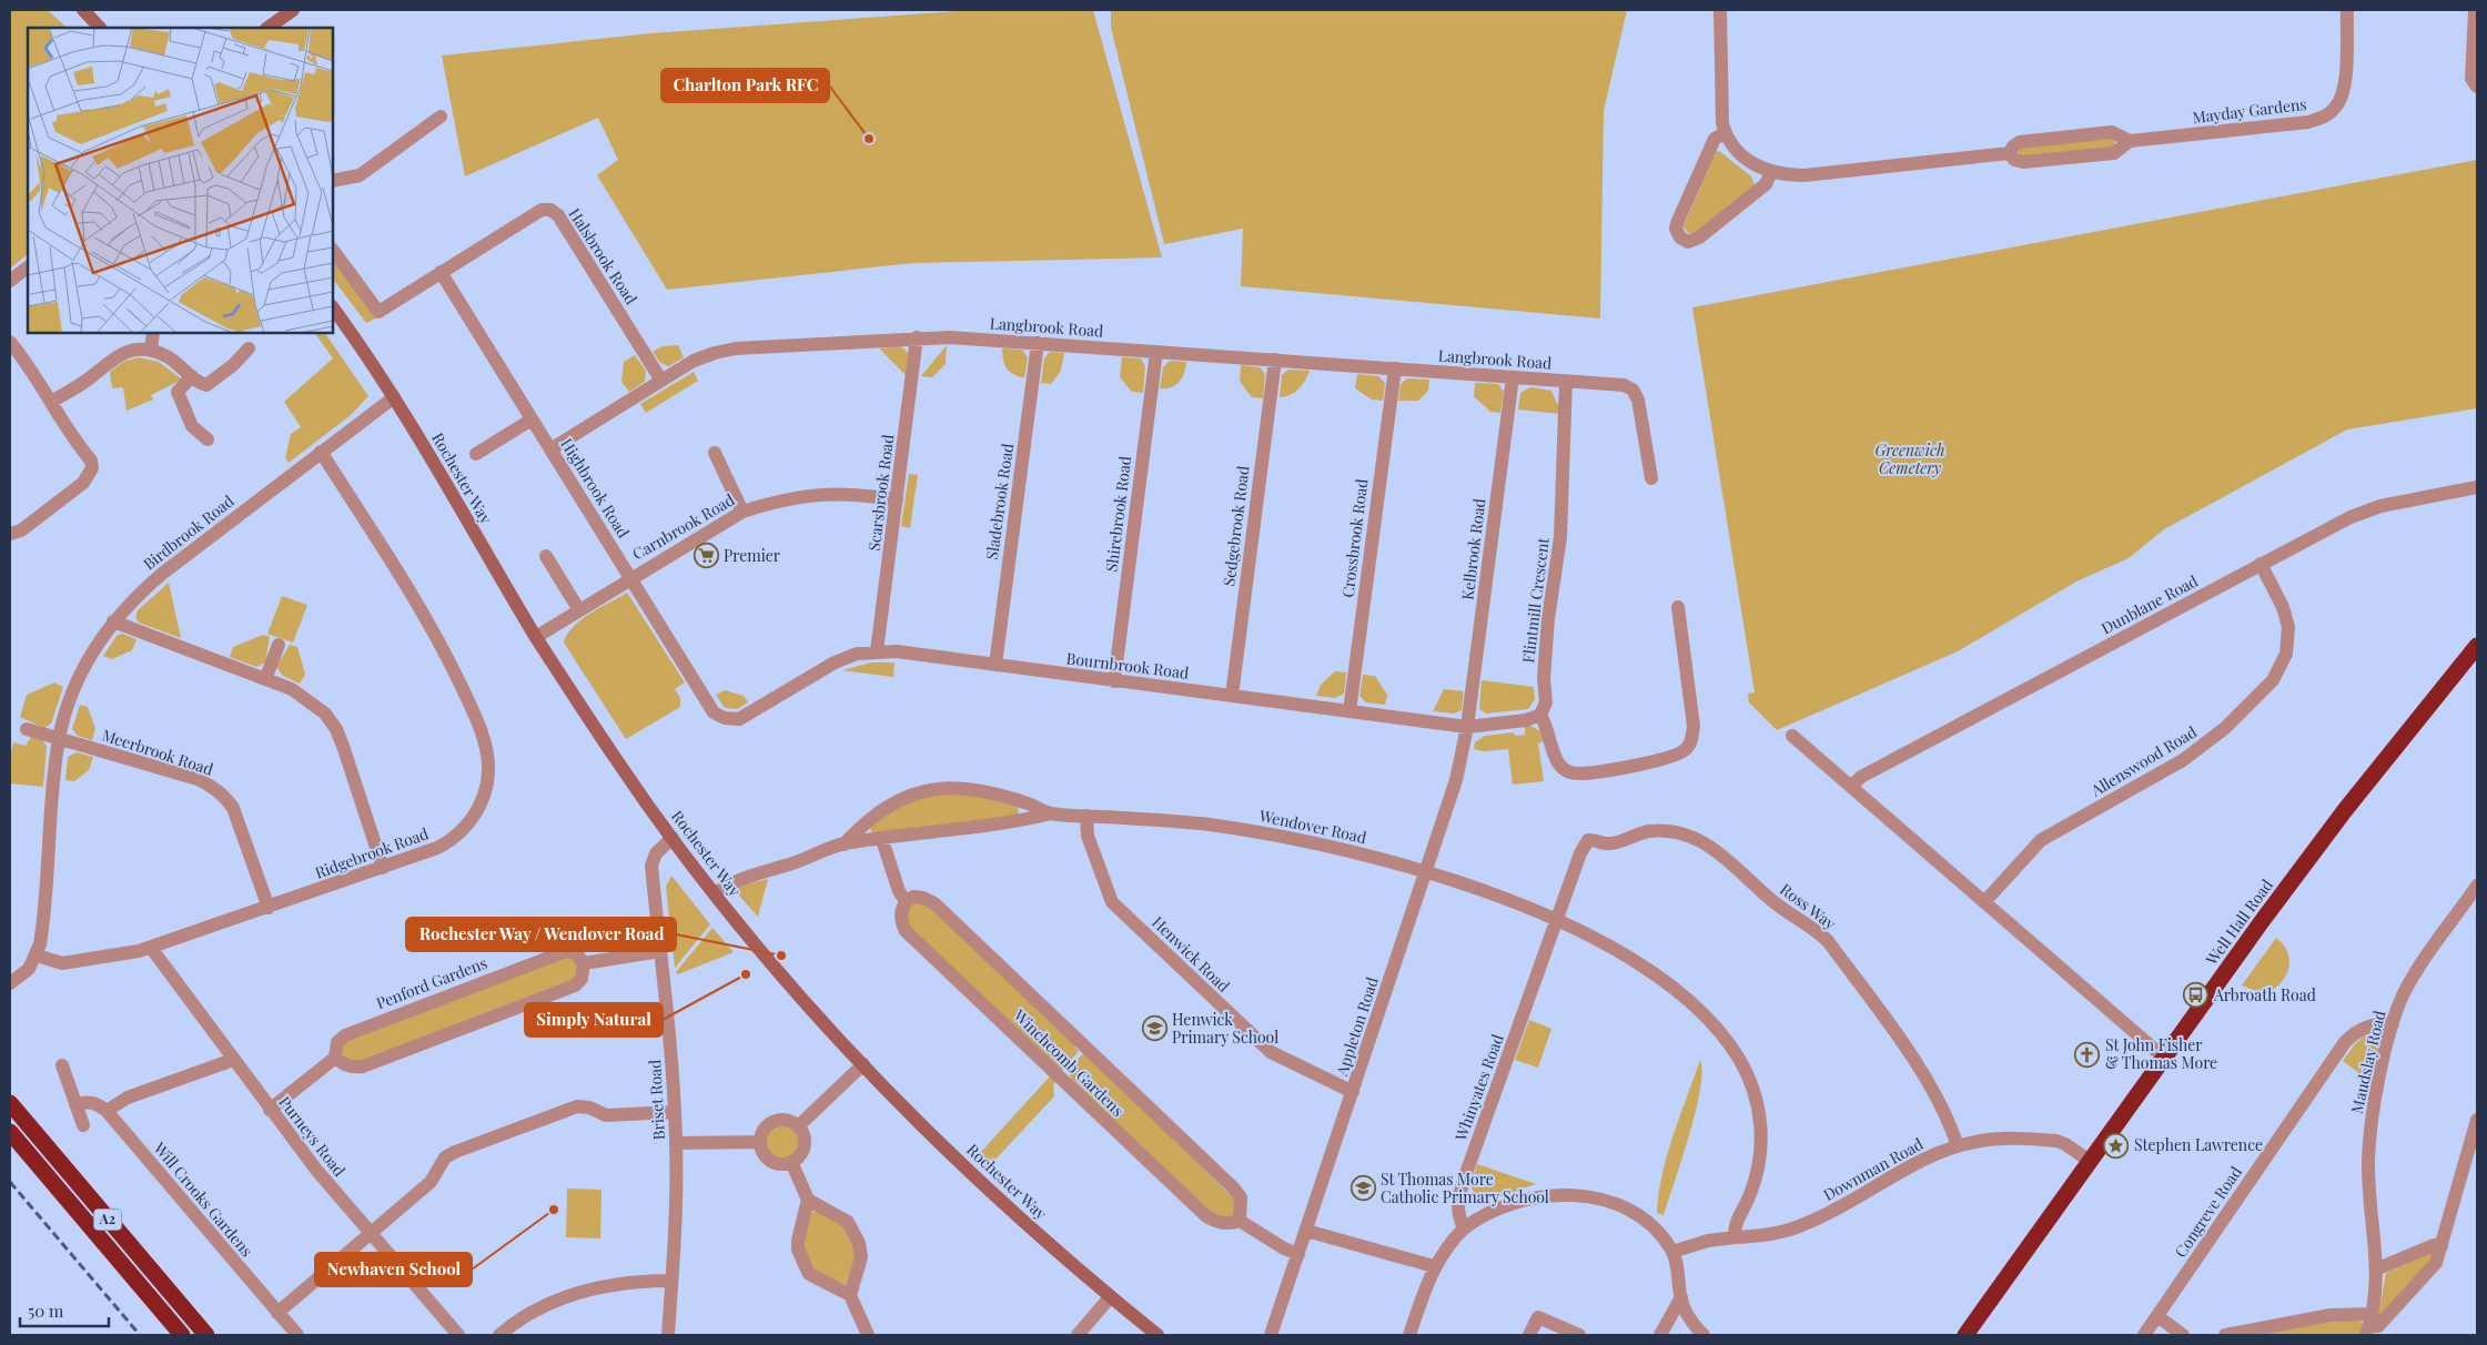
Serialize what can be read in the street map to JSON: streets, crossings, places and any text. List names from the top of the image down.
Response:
{
  "streets": {
    "highway": ["Well Hall Road", "A2"],
    "street": [
      "Mayday Gardens",
      "Halsbrook Road",
      "Langbrook Road",
      "Rochester Way",
      "Highbrook Road",
      "Scarsbrook Road",
      "Sladebrook Road",
      "Shirebrook Road",
      "Sedgebrook Road",
      "Carnbrook Road",
      "Birdbrook Road",
      "Crossbrook Road",
      "Kelbrook Road",
      "Flintmill Crescent",
      "Dunblane Road",
      "Bournbrook Road",
      "Meerbrook Road",
      "Allenswood Road",
      "Wendover Road",
      "Ridgebrook Road",
      "Ross Way",
      "Henwick Road",
      "Penford Gardens",
      "Appleton Road",
      "Maudslay Road",
      "Winchcomb Gardens",
      "Whinyates Road",
      "Briset Road",
      "Purneys Road",
      "Downman Road",
      "Will Crooks Gardens",
      "Congreve Road"
    ]
  },
  "crossings": [
    ["Halsbrook Road", "Langbrook Road"],
    ["Halsbrook Road", "Highbrook Road"],
    ["Langbrook Road", "Highbrook Road"],
    ["Langbrook Road", "Scarsbrook Road"],
    ["Langbrook Road", "Sladebrook Road"],
    ["Langbrook Road", "Shirebrook Road"],
    ["Langbrook Road", "Sedgebrook Road"],
    ["Langbrook Road", "Crossbrook Road"],
    ["Langbrook Road", "Kelbrook Road"],
    ["Langbrook Road", "Flintmill Crescent"],
    ["Rochester Way", "Carnbrook Road"],
    ["Rochester Way", "Birdbrook Road"],
    ["Rochester Way", "Wendover Road"],
    ["Rochester Way", "Briset Road"],
    ["Highbrook Road", "Carnbrook Road"],
    ["Highbrook Road", "Bournbrook Road"],
    ["Scarsbrook Road", "Carnbrook Road"],
    ["Scarsbrook Road", "Bournbrook Road"],
    ["Sladebrook Road", "Bournbrook Road"],
    ["Shirebrook Road", "Bournbrook Road"],
    ["Sedgebrook Road", "Bournbrook Road"],
    ["Birdbrook Road", "Meerbrook Road"],
    ["Birdbrook Road", "Ridgebrook Road"],
    ["Crossbrook Road", "Bournbrook Road"],
    ["Kelbrook Road", "Bournbrook Road"],
    ["Kelbrook Road", "Appleton Road"],
    ["Flintmill Crescent", "Bournbrook Road"],
    ["Dunblane Road", "Allenswood Road"],
    ["Bournbrook Road", "Appleton Road"],
    ["Meerbrook Road", "Ridgebrook Road"],
    ["Wendover Road", "Henwick Road"],
    ["Wendover Road", "Appleton Road"],
    ["Wendover Road", "Winchcomb Gardens"],
    ["Wendover Road", "Whinyates Road"],
    ["Wendover Road", "Downman Road"],
    ["Ridgebrook Road", "Purneys Road"],
    ["Ross Way", "Whinyates Road"],
    ["Ross Way", "Downman Road"],
    ["Well Hall Road", "Downman Road"],
    ["Henwick Road", "Appleton Road"],
    ["Penford Gardens", "Purneys Road"],
    ["Maudslay Road", "Congreve Road"]
  ],
  "parks": ["Greenwich Cemetery"],
  "places": {
    "other": [
      "Charlton Park RFC",
      "Rochester Way / Wendover Road",
      "Simply Natural",
      "Newhaven School"
    ],
    "supermarket": ["Premier"],
    "bus stop": ["Arbroath Road"],
    "school or university": ["Henwick Primary School", "St Thomas More Catholic Primary School"],
    "church": ["St John Fisher & Thomas More"],
    "place": ["Stephen Lawrence"]
  },
  "scale_bar": "50 m"
}
